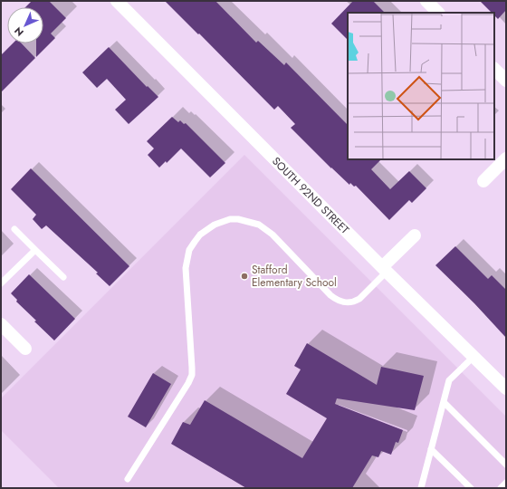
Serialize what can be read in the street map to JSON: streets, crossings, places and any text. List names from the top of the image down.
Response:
{
  "streets": {
    "street": ["SOUTH 92ND STREET"]
  },
  "places": ["Stafford Elementary School"],
  "north": "bottom left"
}
